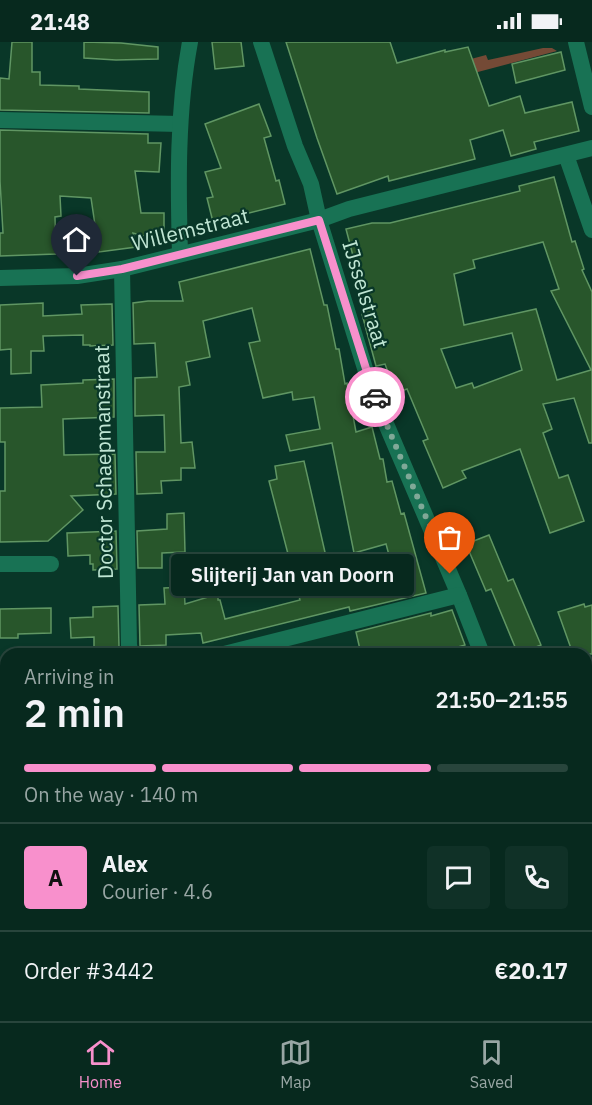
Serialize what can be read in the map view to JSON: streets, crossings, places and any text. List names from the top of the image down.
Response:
{
  "streets": {
    "street": ["Willemstraat", "IJsselstraat", "Doctor Schaepmanstraat"]
  },
  "crossings": [
    ["Willemstraat", "IJsselstraat"],
    ["Willemstraat", "Doctor Schaepmanstraat"]
  ],
  "places": ["Slijterij Jan van Doorn"],
  "page": {
    "status": "21:48",
    "bubble": "Slijterij Jan van Doorn",
    "heading": ["2 min", "Arriving in", "21:50–21:55"],
    "panel": [
      "Alex",
      "Courier · 4.6",
      "Order #3442",
      "€20.17"
    ],
    "bar": "On the way · 140 m",
    "round": "A",
    "tabs": ["Home", "Map", "Saved"]
  }
}
